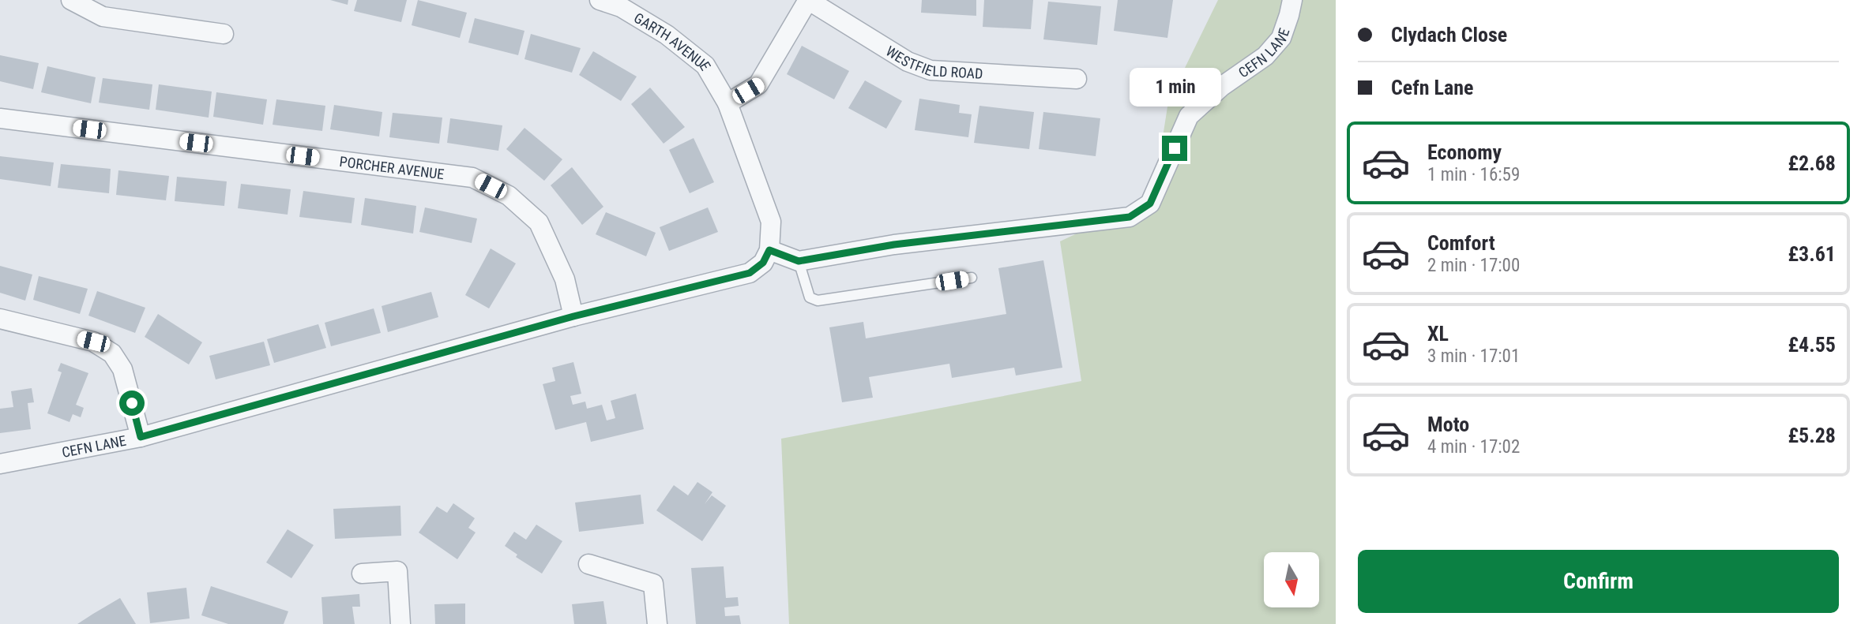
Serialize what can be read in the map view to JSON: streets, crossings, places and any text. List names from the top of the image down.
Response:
{
  "streets": {
    "street": [
      "GARTH AVENUE",
      "CEFN LANE",
      "WESTFIELD ROAD",
      "PORCHER AVENUE"
    ]
  },
  "crossings": [
    ["GARTH AVENUE", "CEFN LANE"],
    ["CEFN LANE", "PORCHER AVENUE"]
  ],
  "north": "bottom",
  "page": {
    "banner": ["Clydach Close", "Cefn Lane"],
    "bubble": "1 min",
    "list": [
      {
        "name": "Economy",
        "note": "1 min · 16:59",
        "value": "£2.68"
      },
      {
        "name": "Comfort",
        "note": "2 min · 17:00",
        "value": "£3.61"
      },
      {
        "name": "XL",
        "note": "3 min · 17:01",
        "value": "£4.55"
      },
      {
        "name": "Moto",
        "note": "4 min · 17:02",
        "value": "£5.28"
      }
    ],
    "buttons": "Confirm"
  }
}
